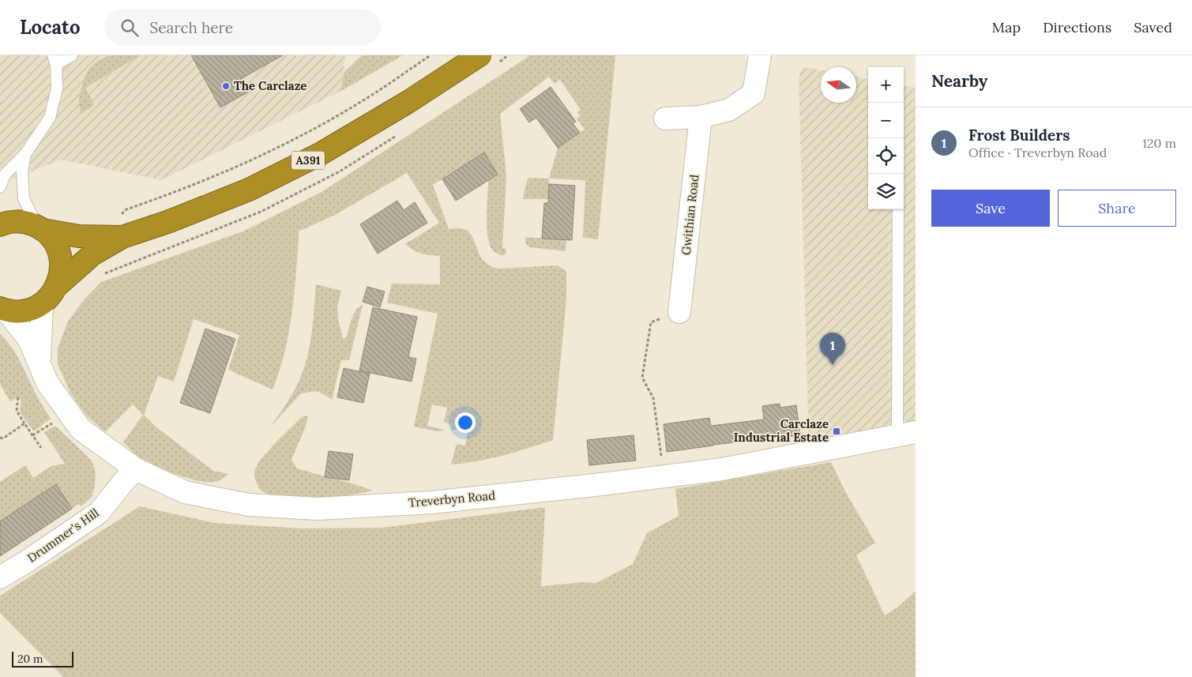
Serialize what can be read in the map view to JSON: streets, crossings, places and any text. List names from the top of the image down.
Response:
{
  "streets": {
    "highway": ["A391"],
    "street": ["Gwithian Road", "Treverbyn Road", "Drummer's Hill"]
  },
  "crossings": [
    ["Treverbyn Road", "Drummer's Hill"]
  ],
  "places": {
    "other": ["The Carclaze"],
    "transit": ["Carclaze Industrial Estate"]
  },
  "scale_bar": "20 m",
  "north": "left",
  "page": {
    "header": "Locato",
    "search": "Search here",
    "nav": ["Map", "Directions", "Saved"],
    "heading": "Nearby",
    "map_buttons": ["+", "−"],
    "list": [
      {
        "mark": "1",
        "name": "Frost Builders",
        "note": "Office · Treverbyn Road",
        "value": "120 m"
      }
    ],
    "buttons": ["Save", "Share"],
    "pins": "1",
    "scale": "20 m"
  }
}
